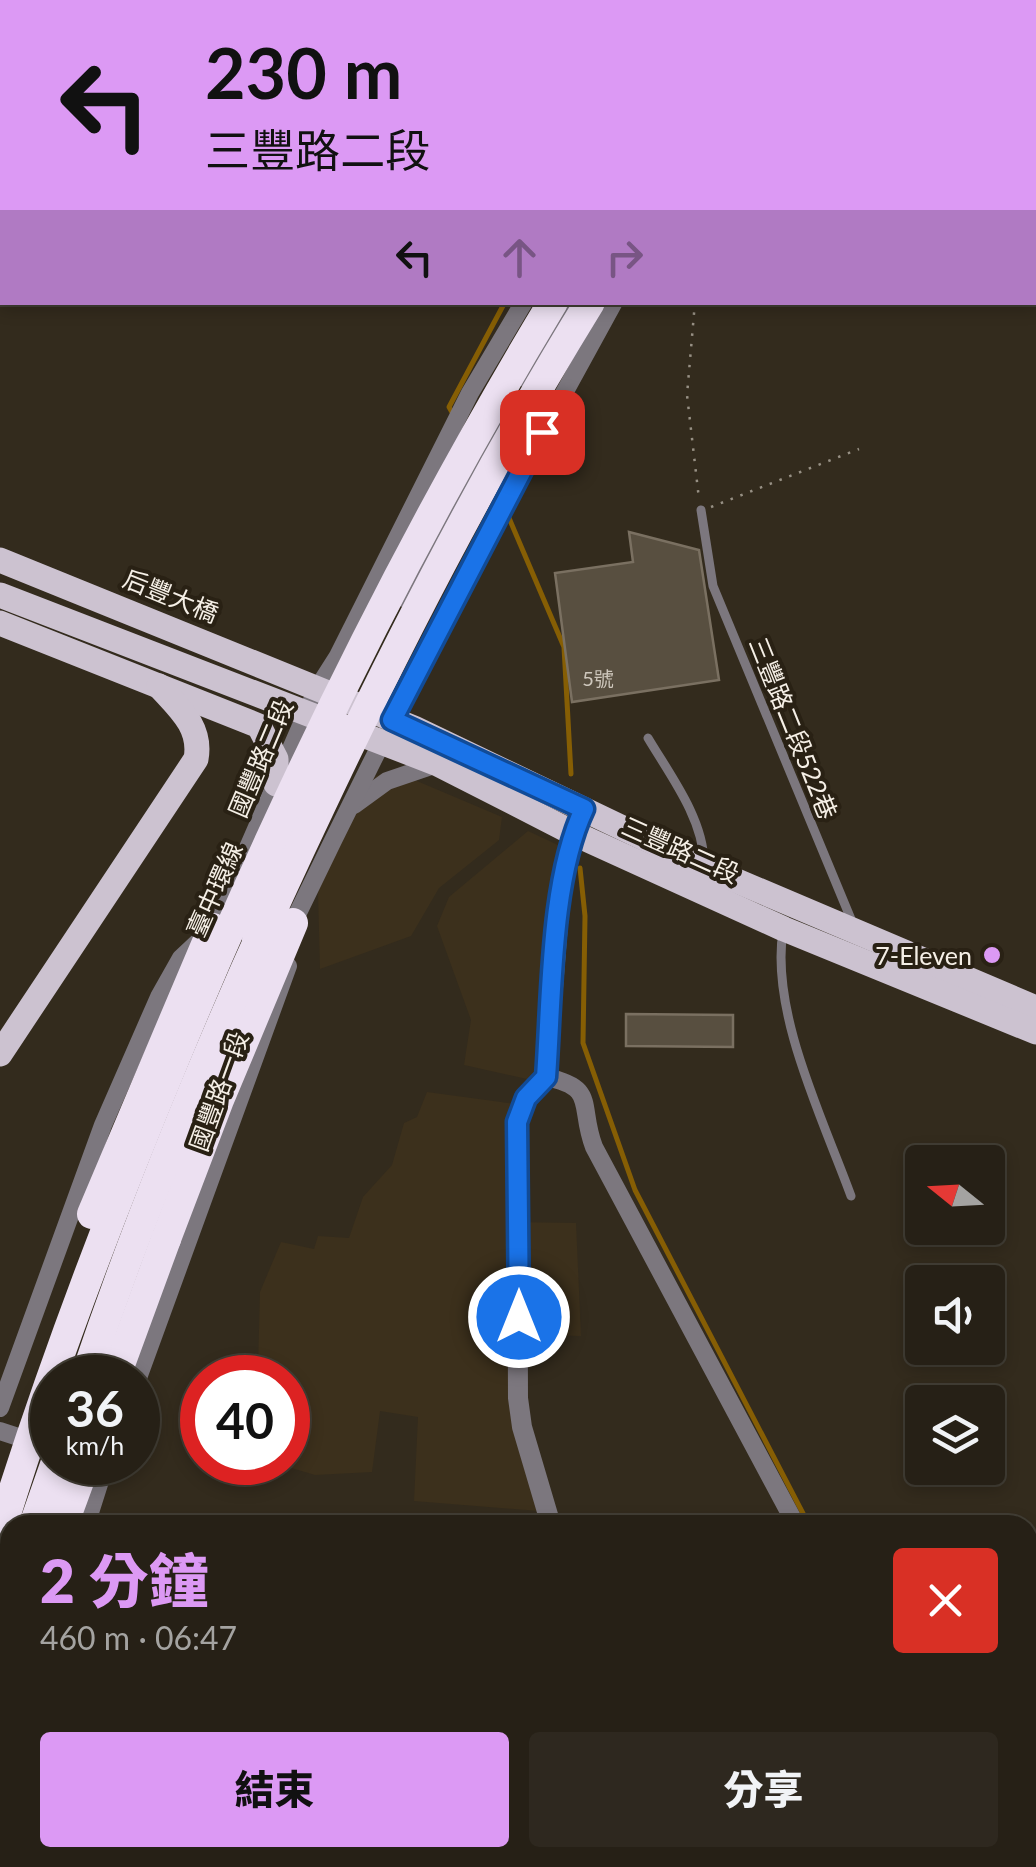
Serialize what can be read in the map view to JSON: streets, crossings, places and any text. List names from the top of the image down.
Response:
{
  "streets": {
    "highway": ["臺中環線"],
    "main road": ["后豐大橋", "三豐路二段"],
    "street": ["國豐路二段", "國豐路一段"],
    "lane": ["三豐路二段522巷"]
  },
  "crossings": [
    ["后豐大橋", "國豐路二段"],
    ["后豐大橋", "三豐路二段"],
    ["三豐路二段522巷", "三豐路二段"],
    ["國豐路二段", "三豐路二段"]
  ],
  "places": ["7-Eleven"],
  "house_numbers": ["5號"],
  "north": "left",
  "page": {
    "turn": ["230 m", "三豐路二段"],
    "speed": "36 km/h",
    "limit": "40",
    "heading": ["2 分鐘", "460 m · 06:47"],
    "buttons": ["結束", "分享"]
  }
}
